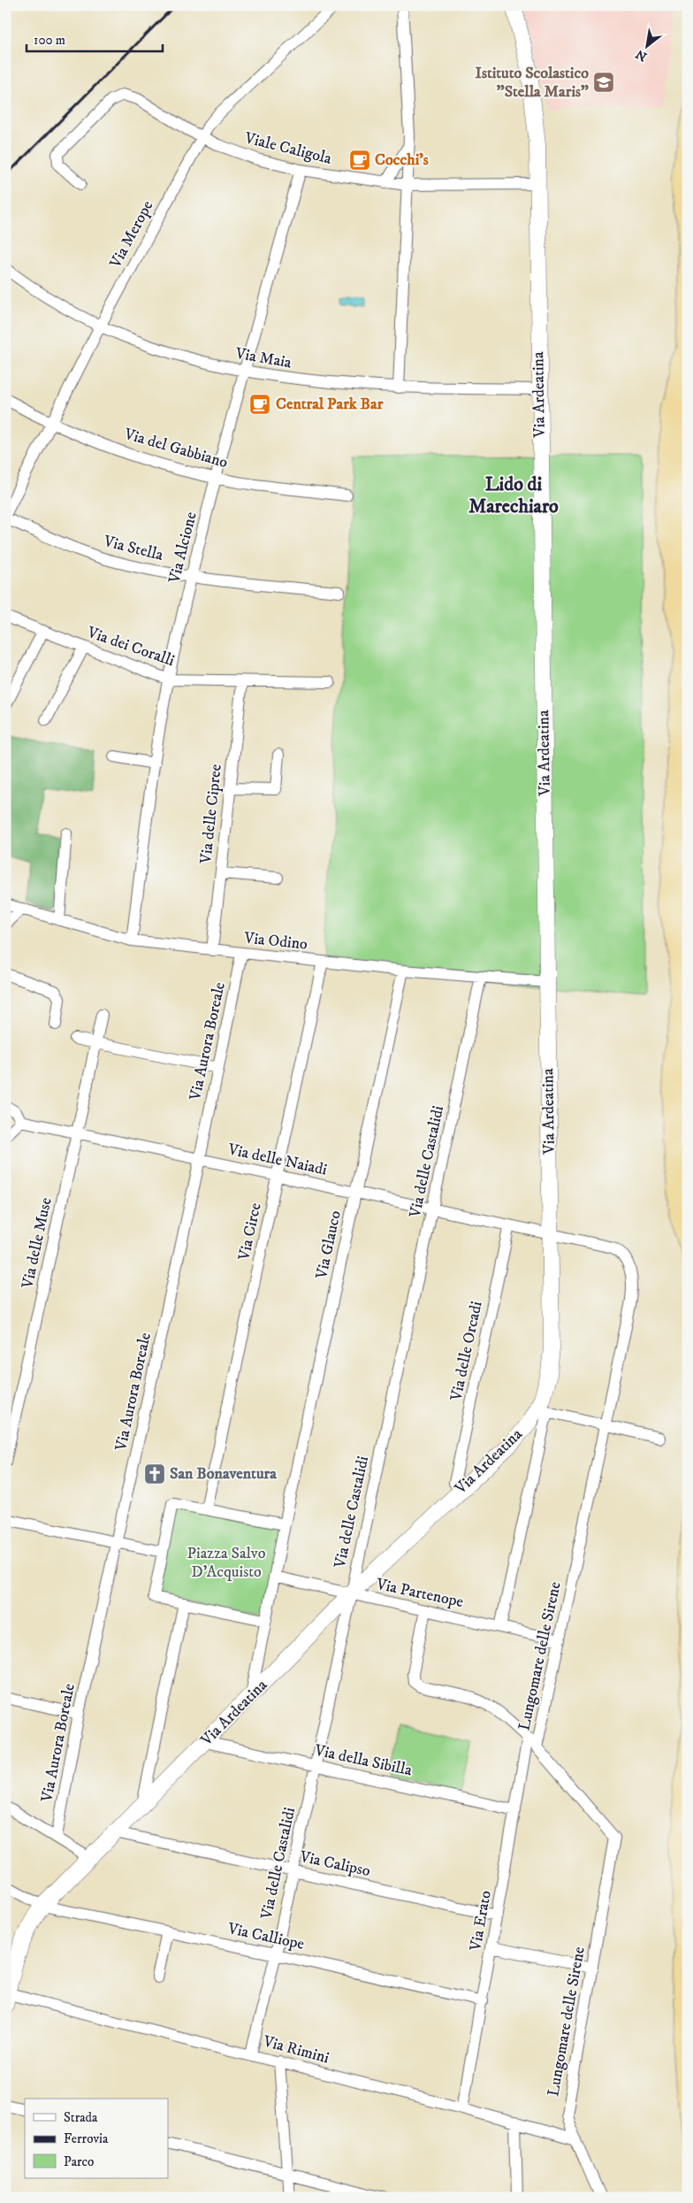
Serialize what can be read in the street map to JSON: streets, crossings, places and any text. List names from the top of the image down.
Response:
{
  "streets": {
    "main road": ["Via Ardeatina"],
    "street": [
      "Viale Caligola",
      "Via Merope",
      "Via Maia",
      "Via del Gabbiano",
      "Via Alcione",
      "Via Stella",
      "Via dei Coralli",
      "Via delle Cipree",
      "Via Odino",
      "Via Aurora Boreale",
      "Via delle Naiadi",
      "Via delle Castalidi",
      "Via Circe",
      "Via delle Muse",
      "Via Glauco",
      "Via delle Orcadi",
      "Via Partenope",
      "Lungomare delle Sirene",
      "Via della Sibilla",
      "Via Calipso",
      "Via Erato",
      "Via Calliope",
      "Via Rimini"
    ]
  },
  "crossings": [
    ["Viale Caligola", "Via Merope"],
    ["Viale Caligola", "Via Ardeatina"],
    ["Viale Caligola", "Via Alcione"],
    ["Via Merope", "Via Maia"],
    ["Via Merope", "Via del Gabbiano"],
    ["Via Maia", "Via Ardeatina"],
    ["Via Maia", "Via Alcione"],
    ["Via Ardeatina", "Via Odino"],
    ["Via Ardeatina", "Via delle Naiadi"],
    ["Via Ardeatina", "Via delle Castalidi"],
    ["Via Ardeatina", "Via Partenope"],
    ["Via Ardeatina", "Lungomare delle Sirene"],
    ["Via Ardeatina", "Via della Sibilla"],
    ["Via Ardeatina", "Via Calipso"],
    ["Via Ardeatina", "Via Calliope"],
    ["Via Ardeatina", "Via Rimini"],
    ["Via del Gabbiano", "Via Alcione"],
    ["Via Alcione", "Via Stella"],
    ["Via Alcione", "Via dei Coralli"],
    ["Via Alcione", "Via Odino"],
    ["Via dei Coralli", "Via delle Cipree"],
    ["Via delle Cipree", "Via Odino"],
    ["Via Odino", "Via Aurora Boreale"],
    ["Via Odino", "Via delle Castalidi"],
    ["Via Odino", "Via Circe"],
    ["Via Odino", "Via Glauco"],
    ["Via Aurora Boreale", "Via delle Naiadi"],
    ["Via delle Naiadi", "Via delle Castalidi"],
    ["Via delle Naiadi", "Via Circe"],
    ["Via delle Naiadi", "Via delle Muse"],
    ["Via delle Naiadi", "Via Glauco"],
    ["Via delle Naiadi", "Via delle Orcadi"],
    ["Via delle Naiadi", "Lungomare delle Sirene"],
    ["Via delle Castalidi", "Via Partenope"],
    ["Via delle Castalidi", "Via della Sibilla"],
    ["Via delle Castalidi", "Via Calipso"],
    ["Via delle Castalidi", "Via Calliope"],
    ["Via delle Castalidi", "Via Rimini"],
    ["Via Partenope", "Lungomare delle Sirene"],
    ["Lungomare delle Sirene", "Via Rimini"],
    ["Via della Sibilla", "Via Erato"],
    ["Via Calipso", "Via Erato"],
    ["Via Erato", "Via Calliope"],
    ["Via Erato", "Via Rimini"]
  ],
  "districts": ["Lido di Marechiaro"],
  "parks": ["Piazza Salvo D'Acquisto"],
  "places": {
    "school or university": ["Istituto Scolastico \"Stella Maris\""],
    "cafe": ["Cocchi’s", "Central Park Bar"],
    "church": ["San Bonaventura"]
  },
  "legend": ["Strada", "Ferrovia", "Parco"],
  "scale_bar": "100 m",
  "north": "bottom left"
}
